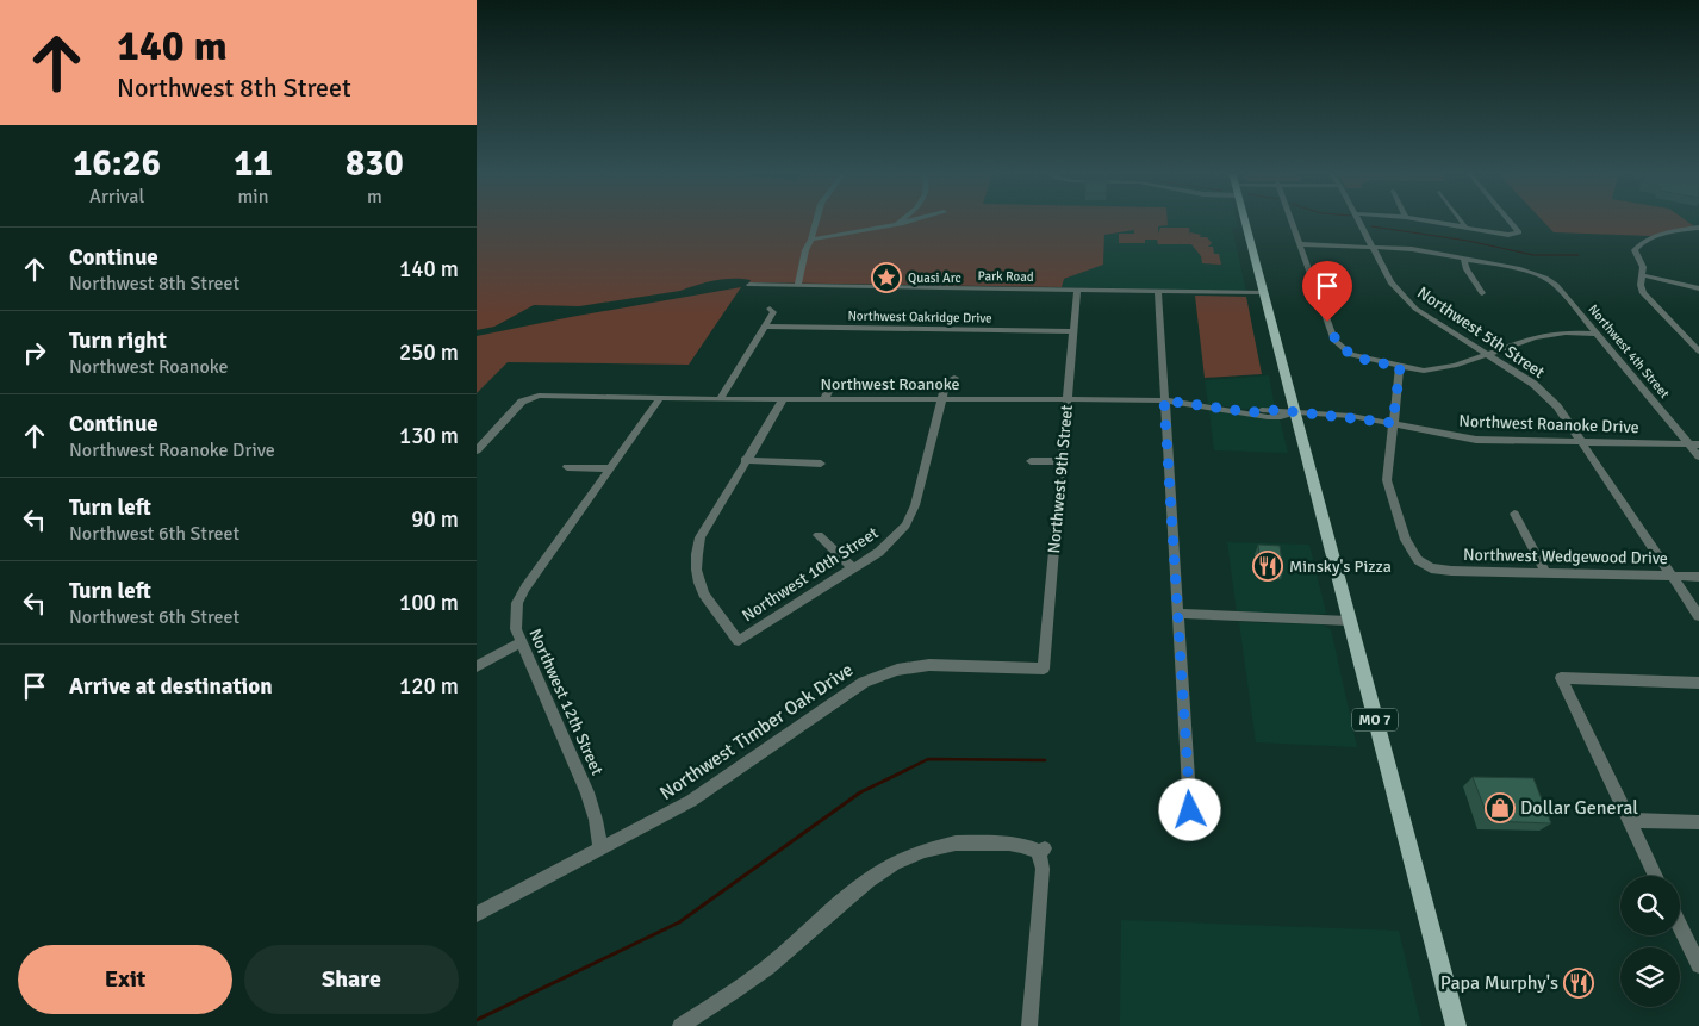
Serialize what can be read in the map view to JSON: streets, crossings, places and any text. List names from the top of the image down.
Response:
{
  "streets": {
    "main road": ["MO 7"],
    "street": [
      "Park Road",
      "Northwest Oakridge Drive",
      "Northwest 5th Street",
      "Northwest 4th Street",
      "Northwest Roanoke",
      "Northwest Roanoke Drive",
      "Northwest 9th Street",
      "Northwest Wedgewood Drive",
      "Northwest 10th Street",
      "Northwest 12th Street",
      "Northwest Timber Oak Drive"
    ]
  },
  "crossings": [
    ["Park Road", "Northwest 9th Street"],
    ["Park Road", "MO 7"],
    ["Northwest Oakridge Drive", "Northwest 9th Street"],
    ["Northwest 5th Street", "Northwest 4th Street"],
    ["Northwest 5th Street", "Northwest Roanoke Drive"],
    ["Northwest 5th Street", "Northwest Wedgewood Drive"],
    ["Northwest 4th Street", "Northwest Roanoke Drive"],
    ["Northwest Roanoke", "Northwest Roanoke Drive"],
    ["Northwest Roanoke", "Northwest 9th Street"],
    ["Northwest Roanoke", "Northwest 10th Street"],
    ["Northwest Roanoke", "Northwest 12th Street"],
    ["Northwest Roanoke", "MO 7"],
    ["Northwest Roanoke Drive", "Northwest Wedgewood Drive"],
    ["Northwest Roanoke Drive", "MO 7"],
    ["Northwest 9th Street", "Northwest Timber Oak Drive"],
    ["Northwest 12th Street", "Northwest Timber Oak Drive"]
  ],
  "places": {
    "place": ["Quasi Arc"],
    "restaurant": ["Minsky's Pizza", "Papa Murphy's"],
    "shop": ["Dollar General"]
  },
  "page": {
    "turn": ["140 m", "Northwest 8th Street"],
    "eta": [
      "16:26",
      "Arrival",
      "11",
      "min",
      "830",
      "m"
    ],
    "list": [
      {
        "name": "Continue",
        "note": "Northwest 8th Street",
        "value": "140 m"
      },
      {
        "name": "Turn right",
        "note": "Northwest Roanoke",
        "value": "250 m"
      },
      {
        "name": "Continue",
        "note": "Northwest Roanoke Drive",
        "value": "130 m"
      },
      {
        "name": "Turn left",
        "note": "Northwest 6th Street",
        "value": "90 m"
      },
      {
        "name": "Turn left",
        "note": "Northwest 6th Street",
        "value": "100 m"
      },
      {
        "name": "Arrive at destination",
        "value": "120 m"
      }
    ],
    "buttons": ["Exit", "Share"]
  }
}
